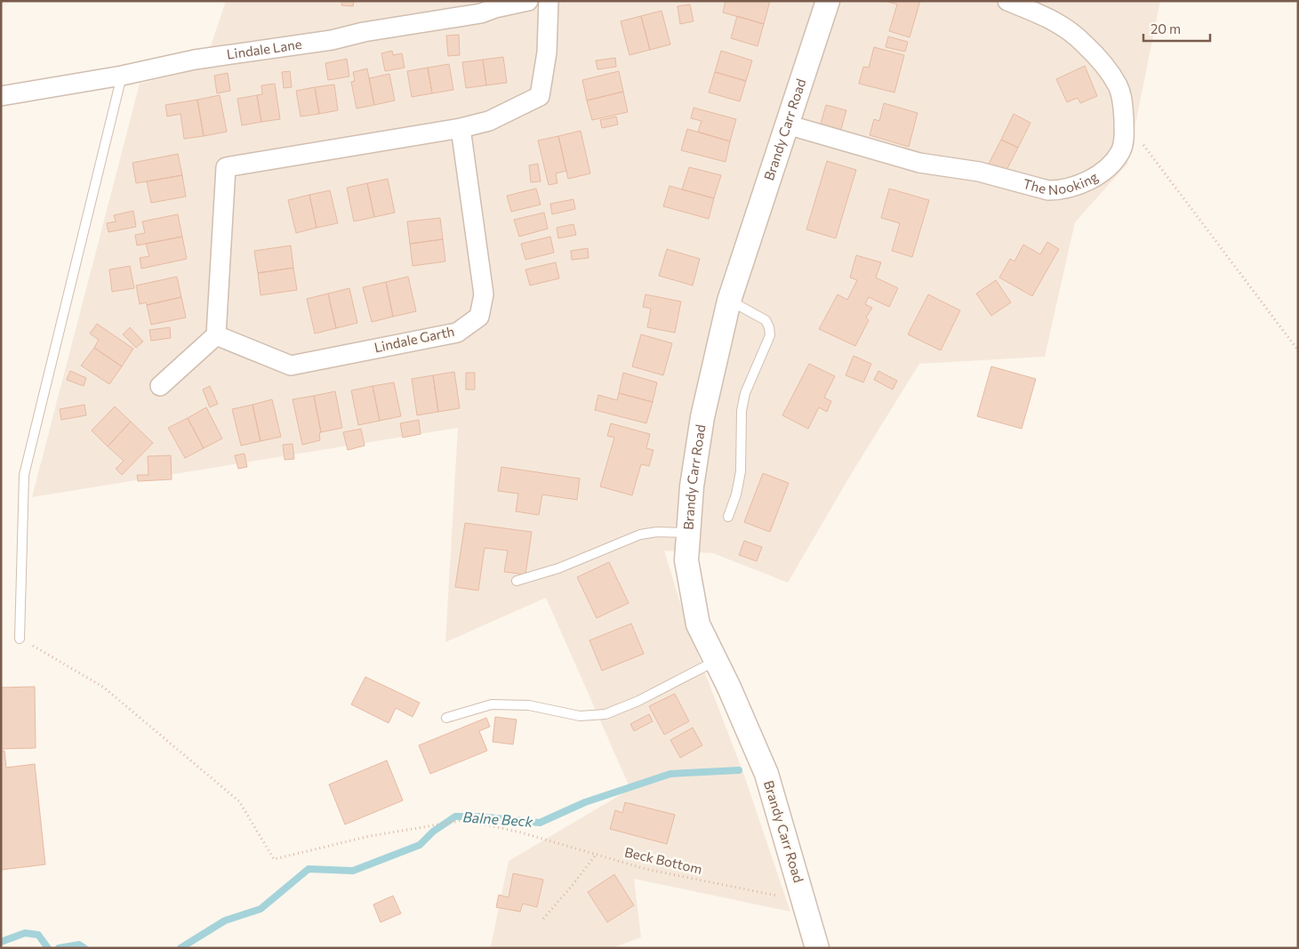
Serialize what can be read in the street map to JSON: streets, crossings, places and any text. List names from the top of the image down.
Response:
{
  "streets": {
    "street": [
      "Lindale Lane",
      "Brandy Carr Road",
      "The Nooking",
      "Lindale Garth"
    ],
    "path": ["Beck Bottom"]
  },
  "crossings": [
    ["Brandy Carr Road", "The Nooking"],
    ["Brandy Carr Road", "Beck Bottom"]
  ],
  "water": ["Balne Beck"],
  "scale_bar": "20 m"
}
